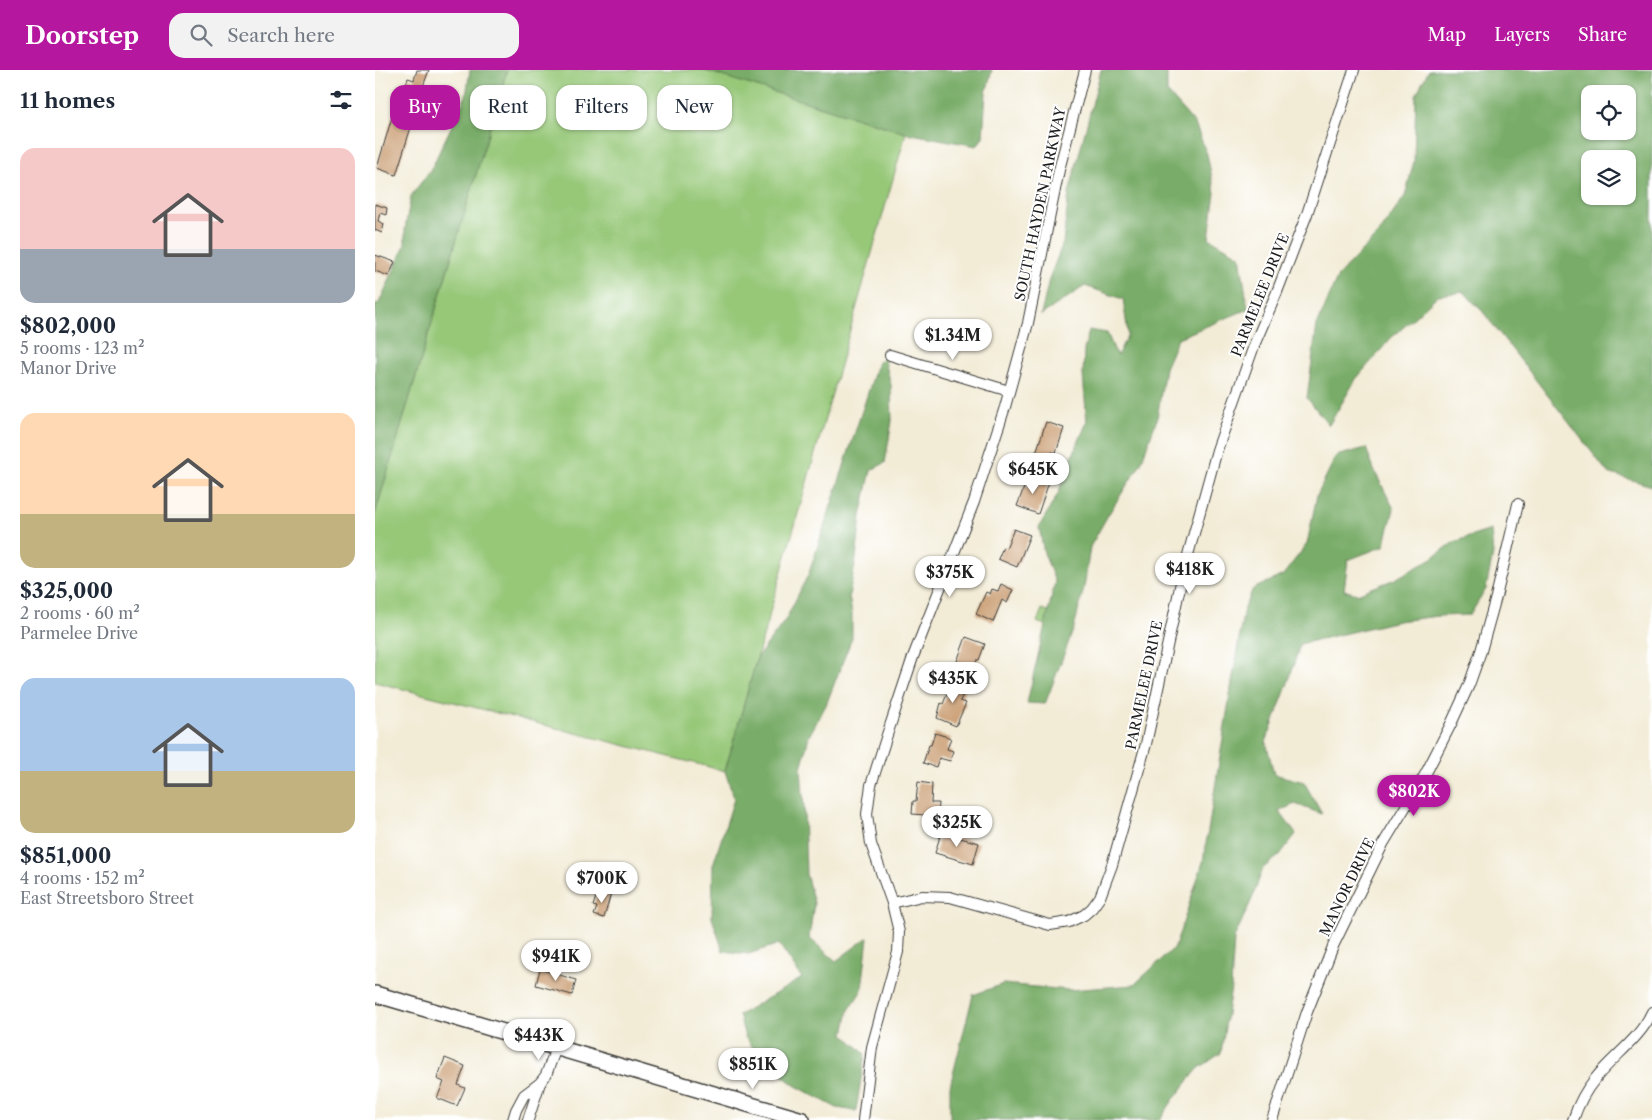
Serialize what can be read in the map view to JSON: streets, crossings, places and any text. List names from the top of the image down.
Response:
{
  "streets": {
    "street": ["SOUTH HAYDEN PARKWAY", "PARMELEE DRIVE", "MANOR DRIVE"]
  },
  "crossings": [
    ["SOUTH HAYDEN PARKWAY", "PARMELEE DRIVE"]
  ],
  "page": {
    "header": "Doorstep",
    "search": "Search here",
    "nav": ["Map", "Layers", "Share"],
    "heading": "11 homes",
    "chip": [
      "Buy",
      "Rent",
      "Filters",
      "New"
    ],
    "list": [
      {
        "name": "$802,000",
        "note": "5 rooms · 123 m² · Manor Drive"
      },
      {
        "name": "$325,000",
        "note": "2 rooms · 60 m² · Parmelee Drive"
      },
      {
        "name": "$851,000",
        "note": "4 rooms · 152 m² · East Streetsboro Street"
      }
    ],
    "price": [
      "$1.34M",
      "$645K",
      "$418K",
      "$375K",
      "$435K",
      "$802K",
      "$325K",
      "$700K",
      "$941K",
      "$443K",
      "$851K"
    ]
  }
}
